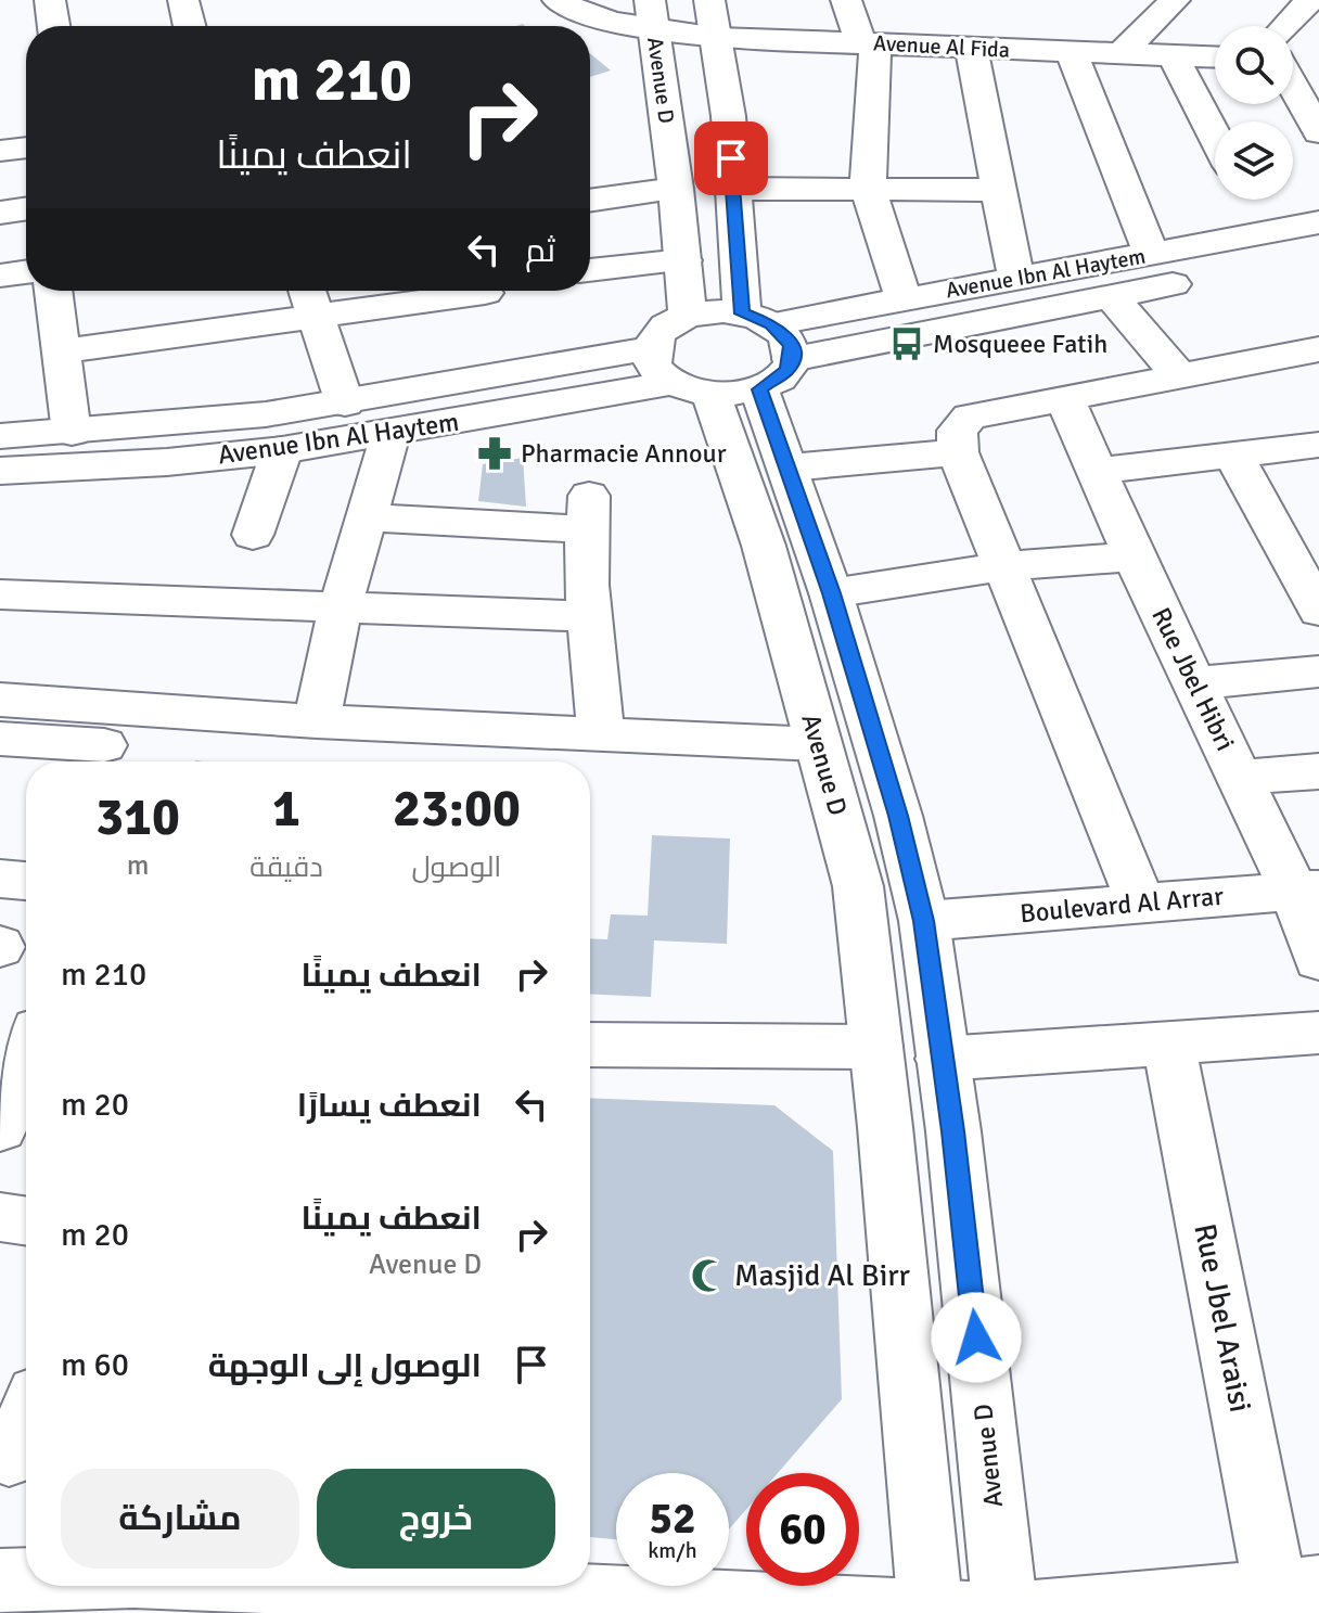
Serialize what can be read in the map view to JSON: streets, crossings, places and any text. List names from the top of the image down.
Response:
{
  "streets": {
    "street": [
      "Avenue Al Fida",
      "Avenue D",
      "Avenue Ibn Al Haytem",
      "Rue Jbel Hibri",
      "Boulevard Al Arrar",
      "Rue Jbel Araisi"
    ]
  },
  "crossings": [
    ["Avenue Al Fida", "Avenue D"],
    ["Avenue D", "Avenue Ibn Al Haytem"],
    ["Avenue D", "Boulevard Al Arrar"],
    ["Rue Jbel Hibri", "Boulevard Al Arrar"]
  ],
  "places": {
    "bus stop": ["Mosqueee Fatih"],
    "pharmacy": ["Pharmacie Annour"],
    "mosque": ["Masjid Al Birr"]
  },
  "page": {
    "turn": ["210 m", "انعطف يمينًا"],
    "then": "ثم",
    "eta": [
      "23:00",
      "الوصول",
      "1",
      "دقيقة",
      "310",
      "m"
    ],
    "list": [
      {
        "name": "انعطف يمينًا",
        "value": "210 m"
      },
      {
        "name": "انعطف يسارًا",
        "value": "20 m"
      },
      {
        "name": "انعطف يمينًا",
        "note": "Avenue D",
        "value": "20 m"
      },
      {
        "name": "الوصول إلى الوجهة",
        "value": "60 m"
      }
    ],
    "buttons": ["خروج", "مشاركة"],
    "speed": "52 km/h",
    "limit": "60"
  }
}
